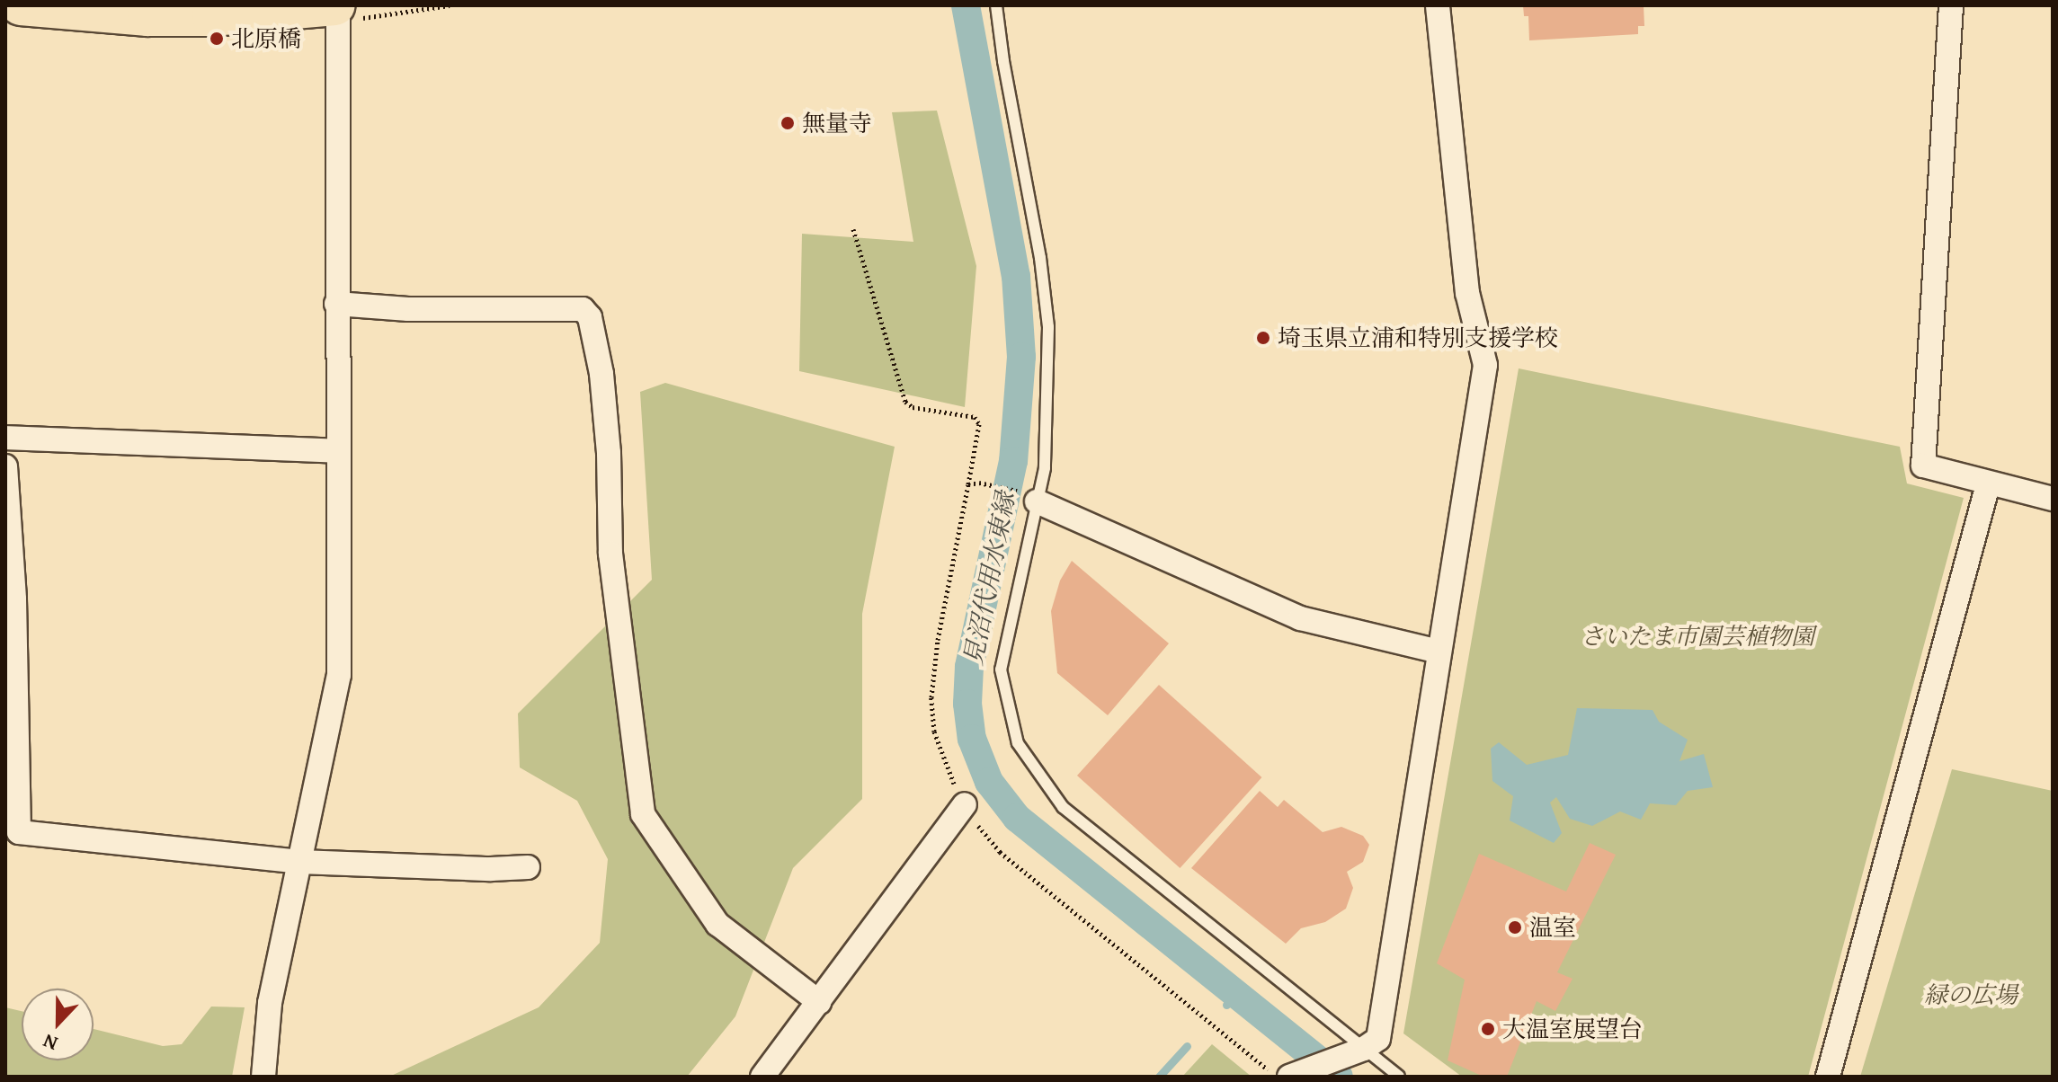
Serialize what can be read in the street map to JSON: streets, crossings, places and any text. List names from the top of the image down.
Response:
{
  "water": ["見沼代用水東縁"],
  "parks": ["さいたま市園芸植物園", "緑の広場"],
  "places": [
    "北原橋",
    "無量寺",
    "埼玉県立浦和特別支援学校",
    "温室",
    "大温室展望台"
  ],
  "north": "bottom"
}
